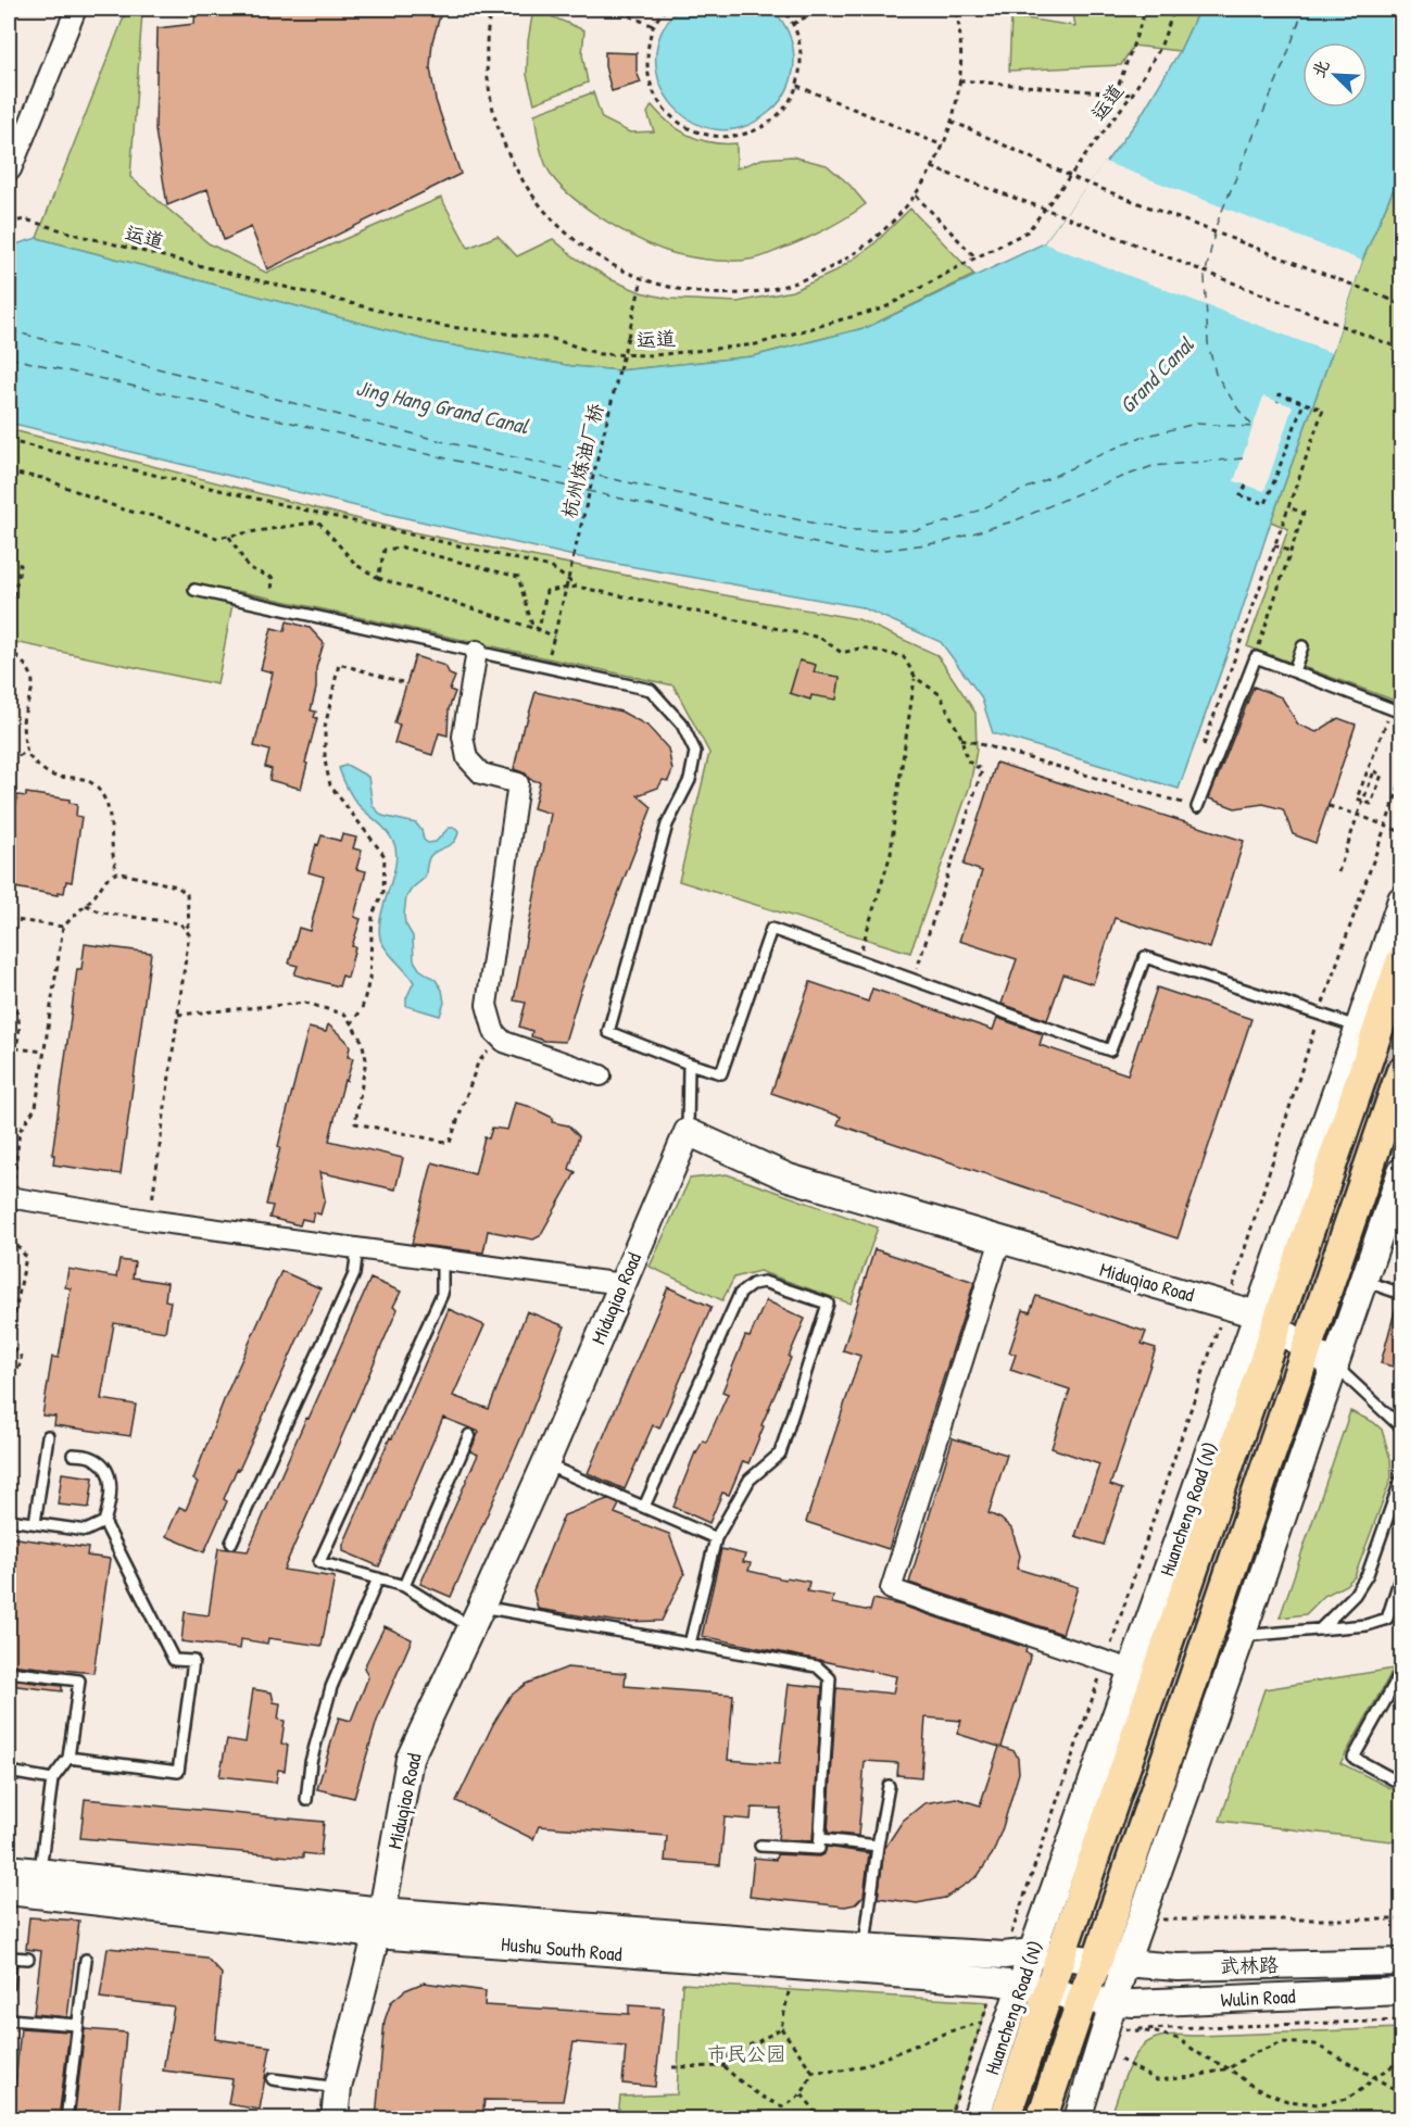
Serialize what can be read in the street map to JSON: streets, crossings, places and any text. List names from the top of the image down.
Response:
{
  "streets": {
    "main road": [
      "Miduqiao Road",
      "Huancheng Road (N)",
      "Hushu South Road",
      "武林路",
      "Wulin Road"
    ],
    "path": ["运道", "杭州炼油厂桥"]
  },
  "crossings": [
    ["Miduqiao Road", "Huancheng Road (N)"],
    ["Miduqiao Road", "Hushu South Road"],
    ["Huancheng Road (N)", "Hushu South Road"],
    ["Hushu South Road", "武林路"],
    ["Hushu South Road", "Wulin Road"]
  ],
  "water": ["Grand Canal", "Jing Hang Grand Canal"],
  "parks": ["市民公园"],
  "north": "top left"
}
